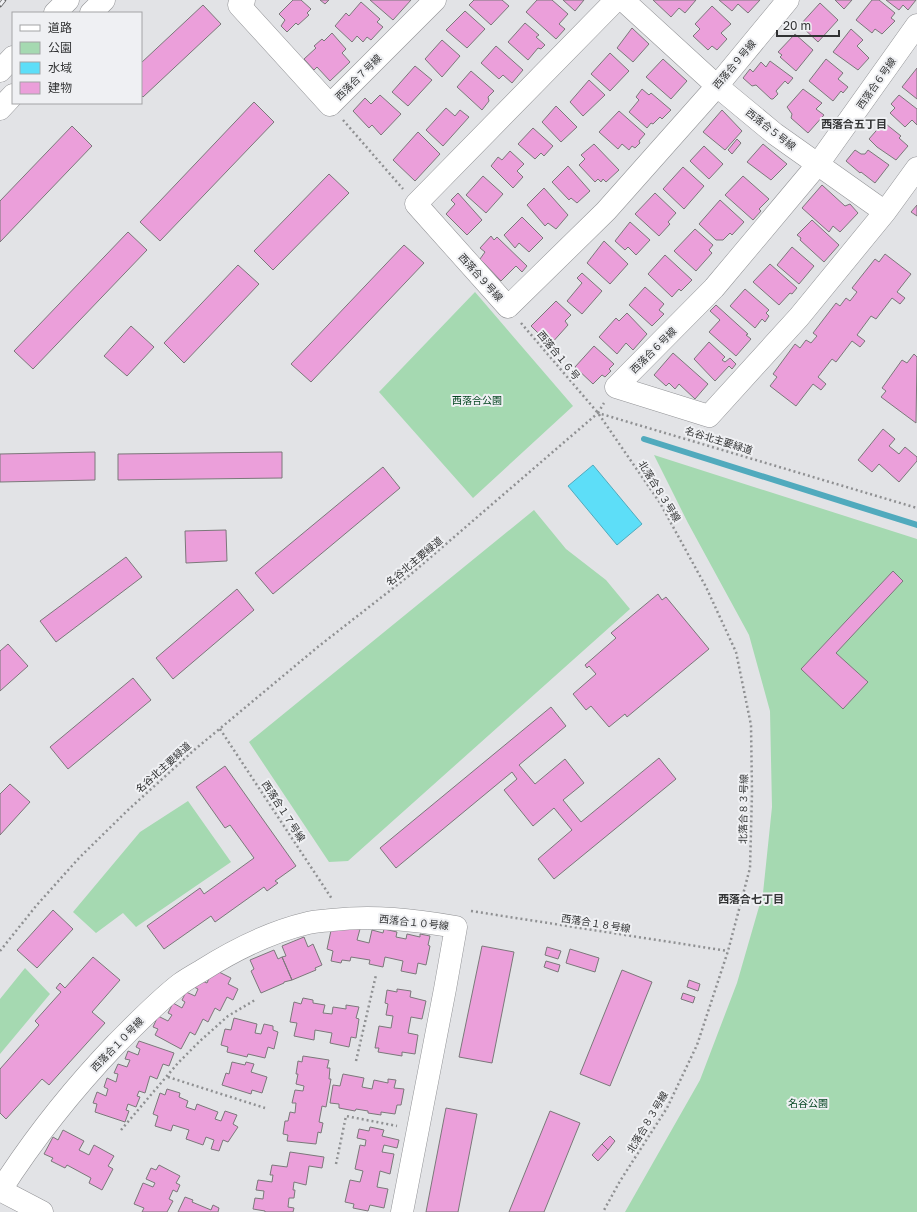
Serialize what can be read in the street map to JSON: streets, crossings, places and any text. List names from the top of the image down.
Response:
{
  "streets": {
    "street": [
      "西落合９号線",
      "西落合７号線",
      "西落合６号線",
      "西落合５号線",
      "西落合１０号線"
    ],
    "path": [
      "西落合１６号",
      "名谷北主要緑道",
      "北落合８３号線",
      "西落合１７号線",
      "西落合１８号線"
    ]
  },
  "crossings": [
    ["西落合９号線", "西落合５号線"],
    ["西落合９号線", "西落合１６号"],
    ["西落合６号線", "西落合５号線"],
    ["西落合１６号", "名谷北主要緑道"],
    ["西落合１６号", "北落合８３号線"],
    ["名谷北主要緑道", "北落合８３号線"],
    ["名谷北主要緑道", "西落合１７号線"],
    ["北落合８３号線", "西落合１８号線"]
  ],
  "districts": ["西落合五丁目", "西落合七丁目"],
  "parks": ["西落合公園", "名谷公園"],
  "legend": [
    "道路",
    "公園",
    "水域",
    "建物"
  ],
  "scale_bar": "20 m"
}
